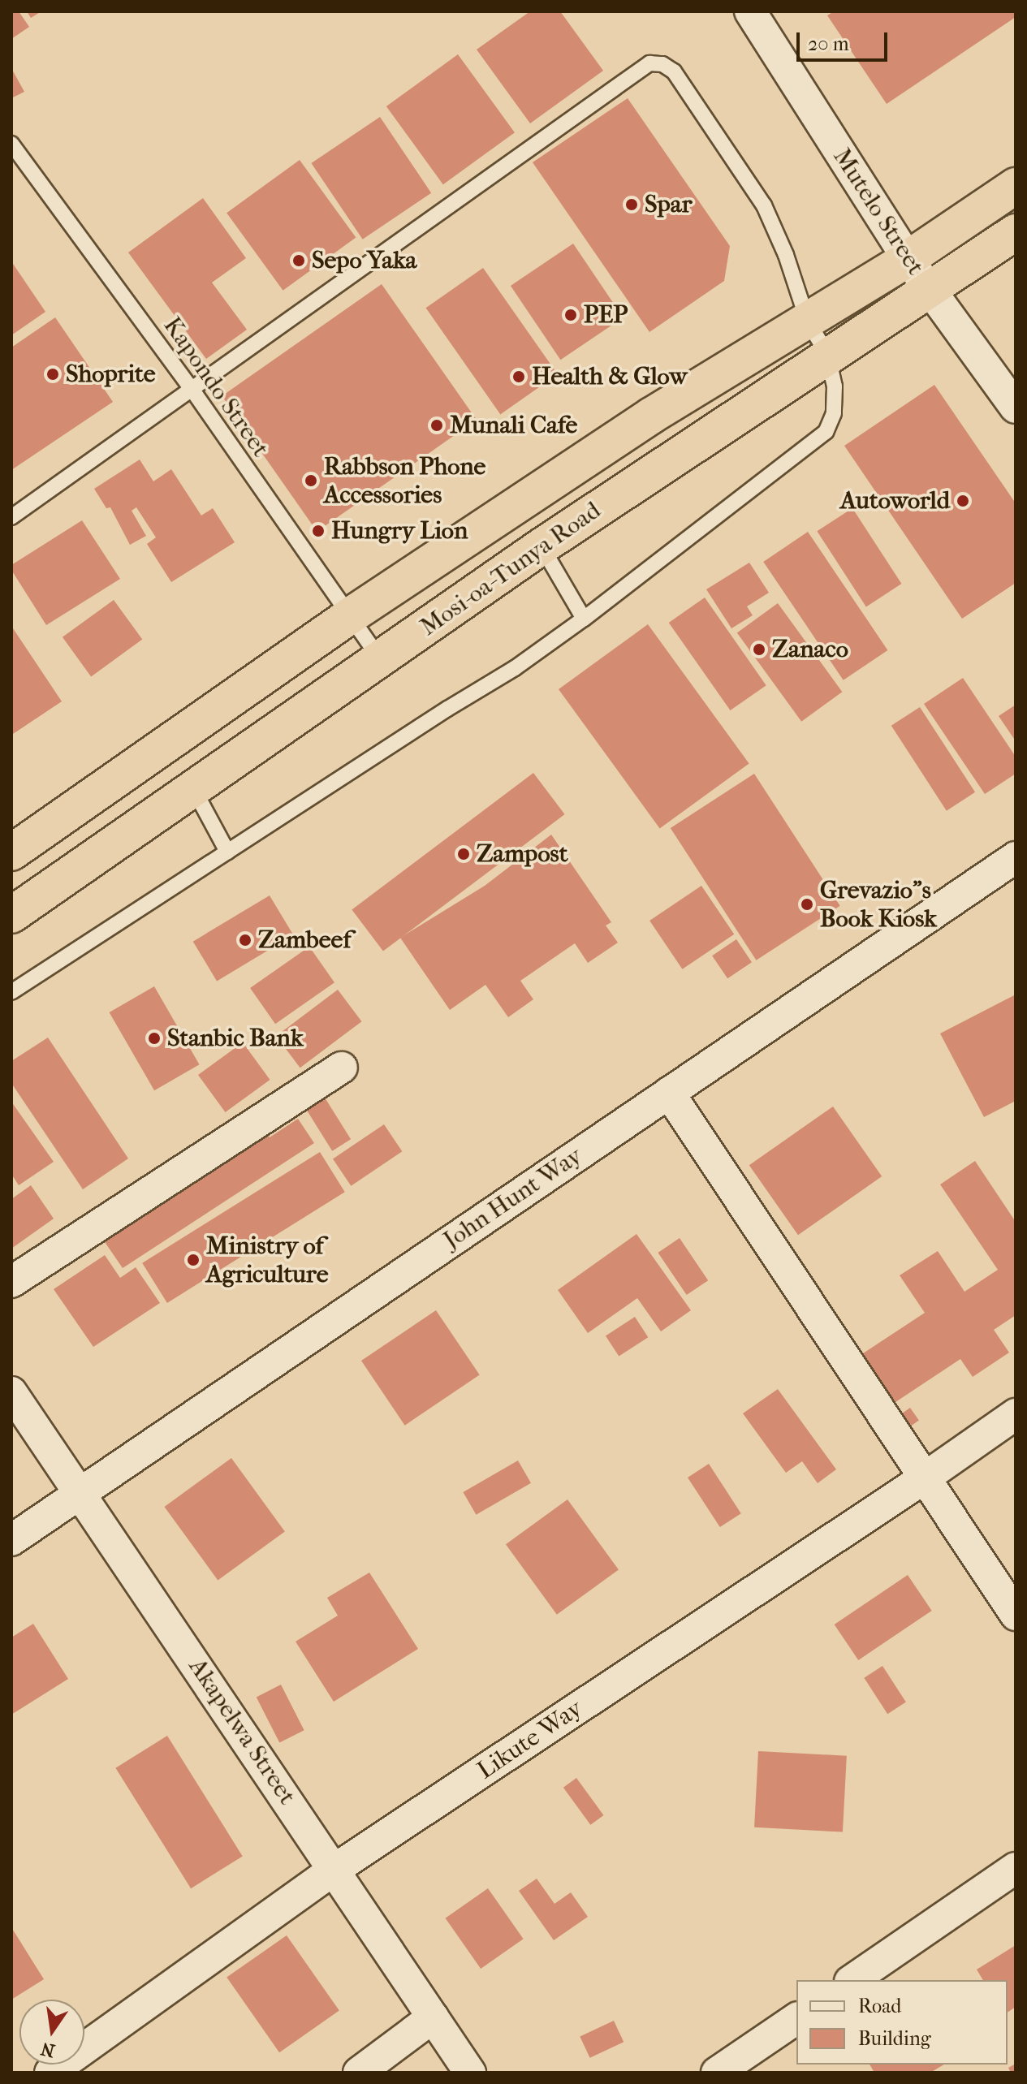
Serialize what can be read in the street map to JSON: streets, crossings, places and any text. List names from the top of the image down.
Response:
{
  "streets": {
    "highway": ["Mosi-oa-Tunya Road"],
    "street": [
      "Mutelo Street",
      "John Hunt Way",
      "Akapelwa Street",
      "Likute Way"
    ],
    "lane": ["Kapondo Street"]
  },
  "crossings": [
    ["Mutelo Street", "Mosi-oa-Tunya Road"],
    ["Kapondo Street", "Mosi-oa-Tunya Road"],
    ["John Hunt Way", "Akapelwa Street"],
    ["Akapelwa Street", "Likute Way"]
  ],
  "places": [
    "Spar",
    "Sepo Yaka",
    "PEP",
    "Shoprite",
    "Health & Glow",
    "Munali Cafe",
    "Rabbson Phone Accessories",
    "Autoworld",
    "Hungry Lion",
    "Zanaco",
    "Zampost",
    "Grevazio\"s Book Kiosk",
    "Zambeef",
    "Stanbic Bank",
    "Ministry of Agriculture"
  ],
  "legend": ["Road", "Building"],
  "scale_bar": "20 m",
  "north": "bottom"
}
